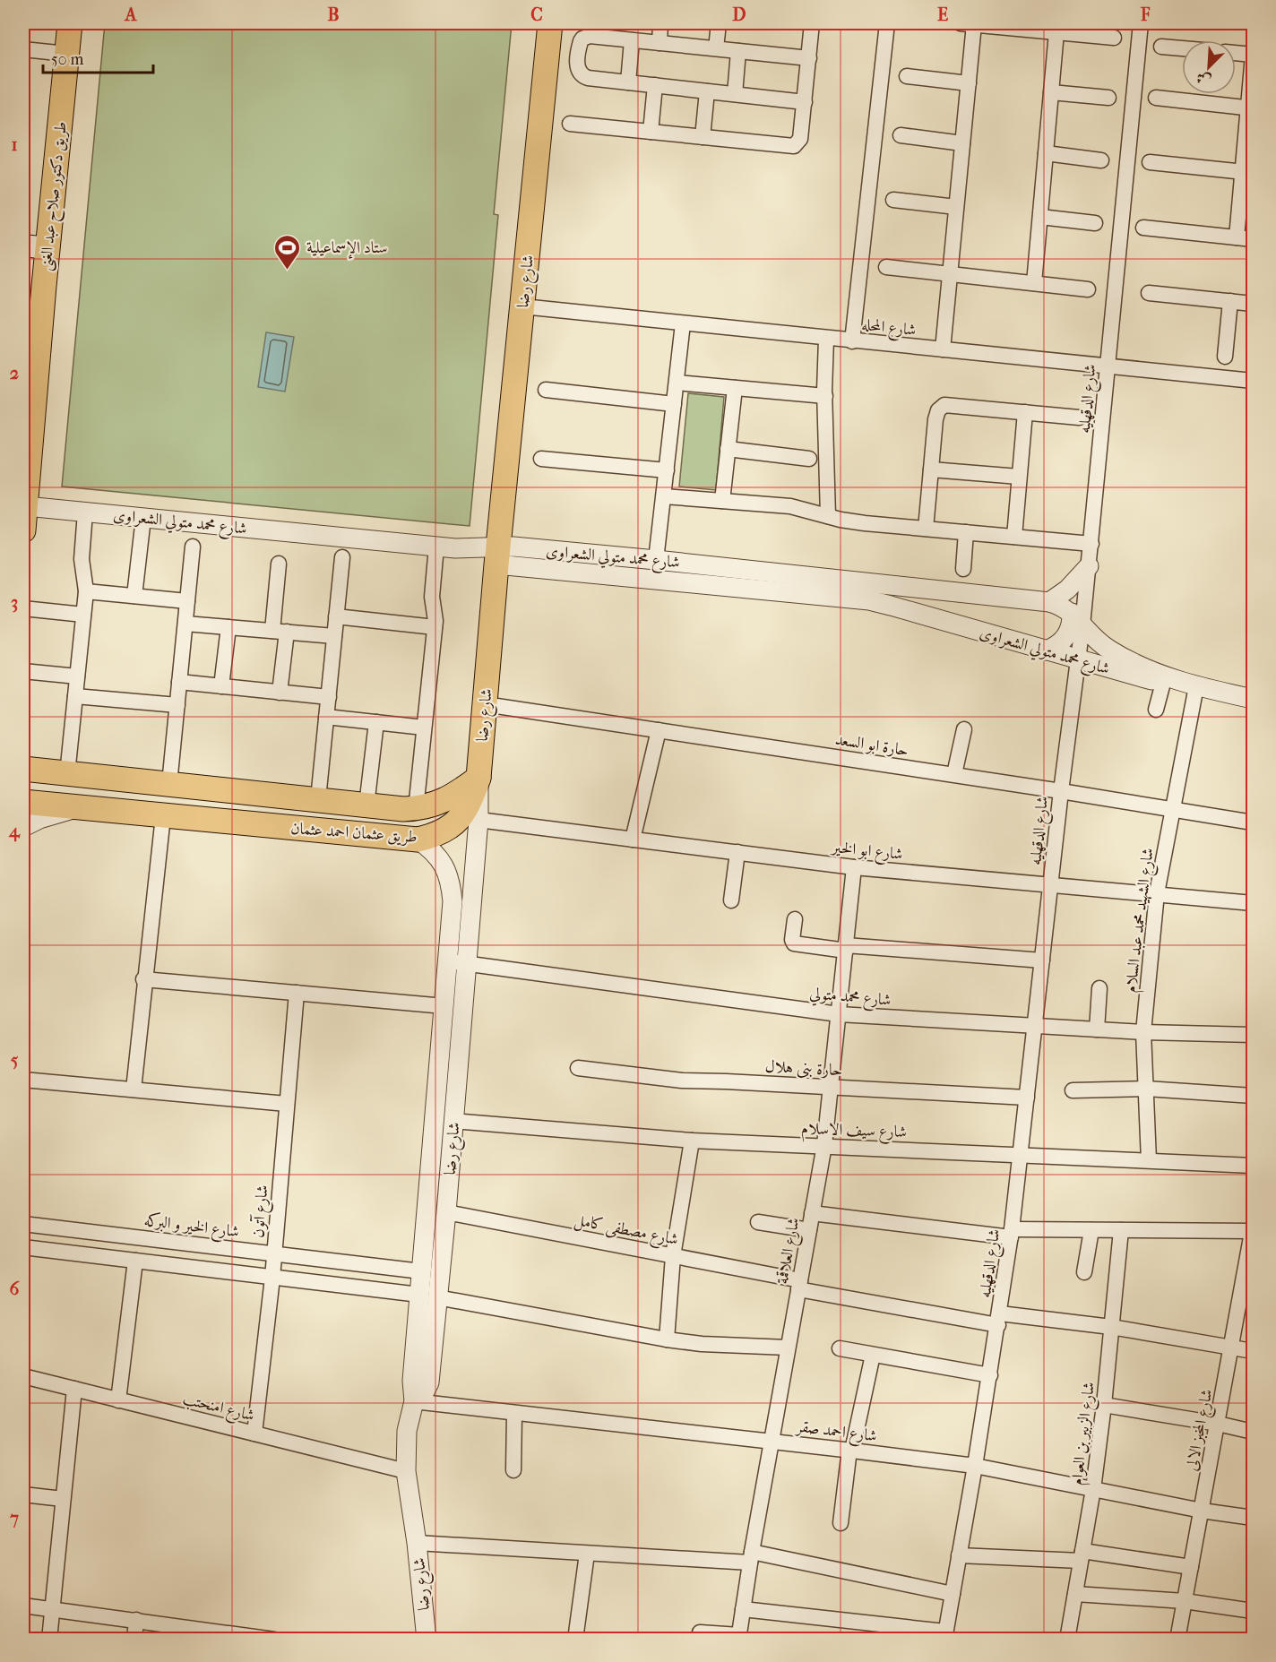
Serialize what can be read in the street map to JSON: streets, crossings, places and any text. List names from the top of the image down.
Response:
{
  "streets": {
    "main road": ["طريق دكتور صلاح عبد الغنى", "شارع رضا", "طريق عثمان احمد عثمان"],
    "street": [
      "شارع المحله",
      "شارع الدقهليه",
      "شارع محمد متولي الشعراوى",
      "حارة ابو السعد",
      "شارع ابو الخير",
      "شارع الشهيد محمد عبد السلام",
      "شارع محمد متولي",
      "حارة بنى هلال",
      "شارع سيف الاسلام",
      "شارع آتون",
      "شارع الخير و البركه",
      "شارع مصطفى كامل",
      "شارع العلاقمة",
      "شارع امنحتب",
      "شارع المخبز الالى",
      "شارع احمد صقر",
      "شارع الزبير بن العوام"
    ]
  },
  "crossings": [
    ["طريق دكتور صلاح عبد الغنى", "شارع محمد متولي الشعراوى"],
    ["شارع رضا", "شارع المحله"],
    ["شارع رضا", "شارع محمد متولي الشعراوى"],
    ["شارع رضا", "حارة ابو السعد"],
    ["شارع رضا", "طريق عثمان احمد عثمان"],
    ["شارع رضا", "شارع ابو الخير"],
    ["شارع رضا", "شارع محمد متولي"],
    ["شارع رضا", "شارع سيف الاسلام"],
    ["شارع رضا", "شارع الخير و البركه"],
    ["شارع رضا", "شارع مصطفى كامل"],
    ["شارع رضا", "شارع امنحتب"],
    ["شارع رضا", "شارع احمد صقر"],
    ["شارع المحله", "شارع الدقهليه"],
    ["شارع الدقهليه", "شارع محمد متولي الشعراوى"],
    ["شارع الدقهليه", "حارة ابو السعد"],
    ["شارع الدقهليه", "شارع ابو الخير"],
    ["شارع الدقهليه", "شارع محمد متولي"],
    ["شارع الدقهليه", "حارة بنى هلال"],
    ["شارع الدقهليه", "شارع سيف الاسلام"],
    ["شارع الدقهليه", "شارع مصطفى كامل"],
    ["شارع الدقهليه", "شارع احمد صقر"],
    ["شارع محمد متولي الشعراوى", "شارع الشهيد محمد عبد السلام"],
    ["حارة ابو السعد", "شارع الشهيد محمد عبد السلام"],
    ["شارع ابو الخير", "شارع الشهيد محمد عبد السلام"],
    ["شارع ابو الخير", "شارع العلاقمة"],
    ["شارع الشهيد محمد عبد السلام", "شارع محمد متولي"],
    ["شارع الشهيد محمد عبد السلام", "شارع سيف الاسلام"],
    ["شارع محمد متولي", "شارع العلاقمة"],
    ["حارة بنى هلال", "شارع العلاقمة"],
    ["شارع سيف الاسلام", "شارع العلاقمة"],
    ["شارع آتون", "شارع الخير و البركه"],
    ["شارع آتون", "شارع امنحتب"],
    ["شارع مصطفى كامل", "شارع العلاقمة"],
    ["شارع مصطفى كامل", "شارع المخبز الالى"],
    ["شارع مصطفى كامل", "شارع الزبير بن العوام"],
    ["شارع العلاقمة", "شارع احمد صقر"],
    ["شارع المخبز الالى", "شارع احمد صقر"],
    ["شارع احمد صقر", "شارع الزبير بن العوام"]
  ],
  "places": {
    "sports": ["ستاد الإسماعيلية"]
  },
  "scale_bar": "50 m",
  "north": "bottom left",
  "grid": {
    "columns": [
      "A",
      "B",
      "C",
      "D",
      "E",
      "F"
    ],
    "rows": [
      "1",
      "2",
      "3",
      "4",
      "5",
      "6",
      "7"
    ]
  }
}
